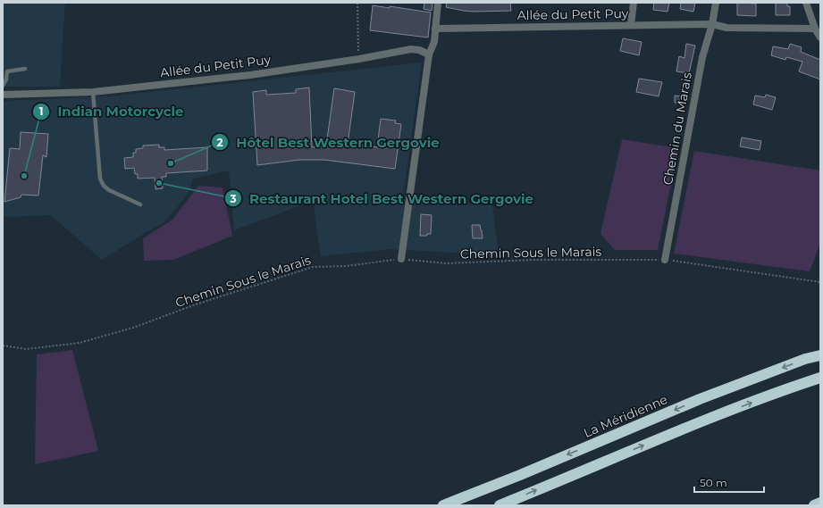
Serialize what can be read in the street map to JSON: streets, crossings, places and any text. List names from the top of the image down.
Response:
{
  "streets": {
    "highway": ["La Méridienne"],
    "street": ["Allée du Petit Puy", "Chemin du Marais"],
    "path": ["Chemin Sous le Marais"]
  },
  "crossings": [
    ["Allée du Petit Puy", "Chemin du Marais"],
    ["Chemin du Marais", "Chemin Sous le Marais"]
  ],
  "places": ["Hôtel Best Western Gergovie", "Indian Motorcycle", "Restaurant Hotel Best Western Gergovie"],
  "scale_bar": "50 m"
}
